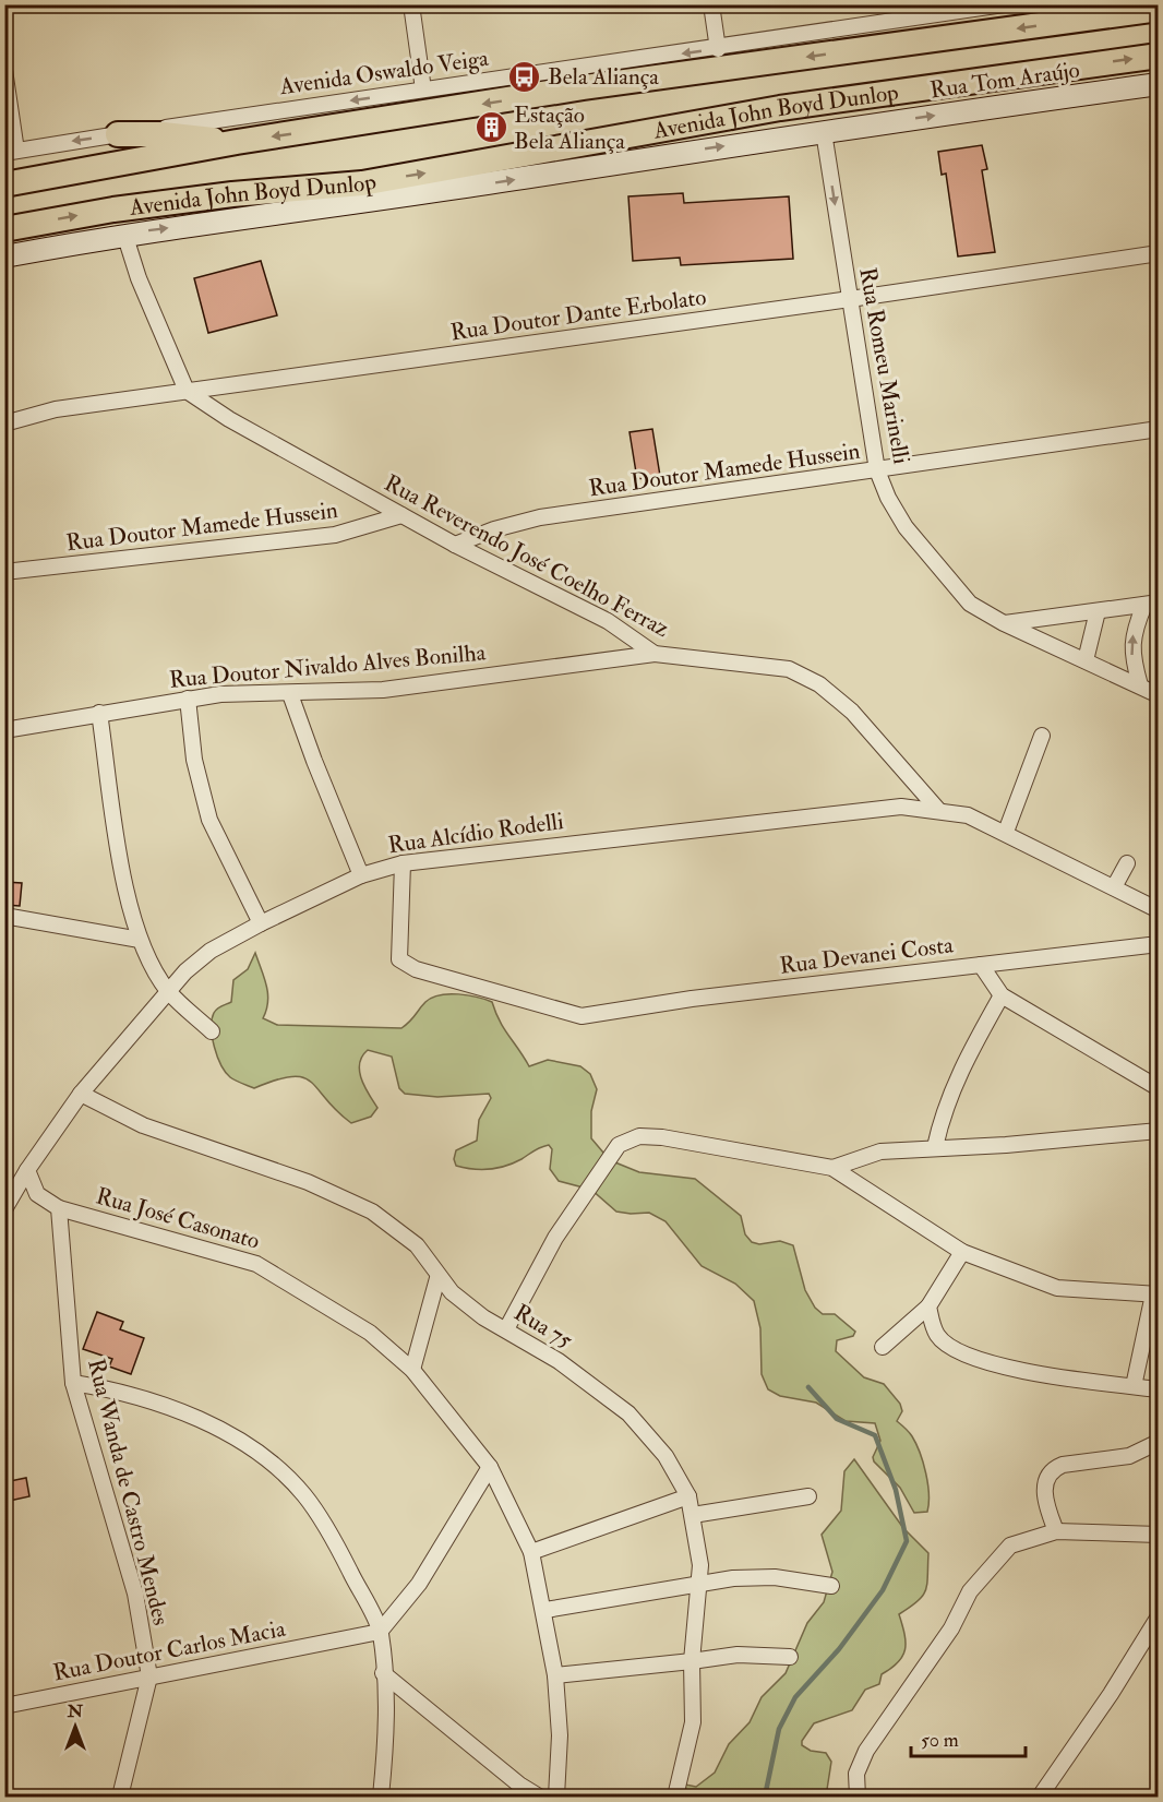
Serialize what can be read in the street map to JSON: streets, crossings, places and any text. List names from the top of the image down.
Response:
{
  "streets": {
    "main road": ["Rua Tom Araújo", "Avenida John Boyd Dunlop"],
    "street": [
      "Avenida Oswaldo Veiga",
      "Rua Doutor Dante Erbolato",
      "Rua Romeu Marinelli",
      "Rua Doutor Mamede Hussein",
      "Rua Reverendo José Coelho Ferraz",
      "Rua Doutor Nivaldo Alves Bonilha",
      "Rua Alcídio Rodelli",
      "Rua Devanei Costa",
      "Rua José Casonato",
      "Rua 75",
      "Rua Wanda de Castro Mendes",
      "Rua Doutor Carlos Macia"
    ]
  },
  "crossings": [
    ["Rua Tom Araújo", "Rua Romeu Marinelli"],
    ["Rua Doutor Dante Erbolato", "Rua Romeu Marinelli"],
    ["Rua Doutor Dante Erbolato", "Rua Reverendo José Coelho Ferraz"],
    ["Rua Romeu Marinelli", "Rua Doutor Mamede Hussein"],
    ["Rua Doutor Mamede Hussein", "Rua Reverendo José Coelho Ferraz"],
    ["Rua Reverendo José Coelho Ferraz", "Rua Doutor Nivaldo Alves Bonilha"],
    ["Rua Reverendo José Coelho Ferraz", "Rua Alcídio Rodelli"],
    ["Rua Alcídio Rodelli", "Rua Devanei Costa"],
    ["Rua Alcídio Rodelli", "Rua 75"],
    ["Rua José Casonato", "Rua Wanda de Castro Mendes"],
    ["Rua Wanda de Castro Mendes", "Rua Doutor Carlos Macia"]
  ],
  "one_way": ["Avenida Oswaldo Veiga", "Rua Tom Araújo"],
  "places": {
    "bus stop": ["Bela Aliança"],
    "building": ["Estação Bela Aliança"]
  },
  "scale_bar": "50 m",
  "north": "top"
}
